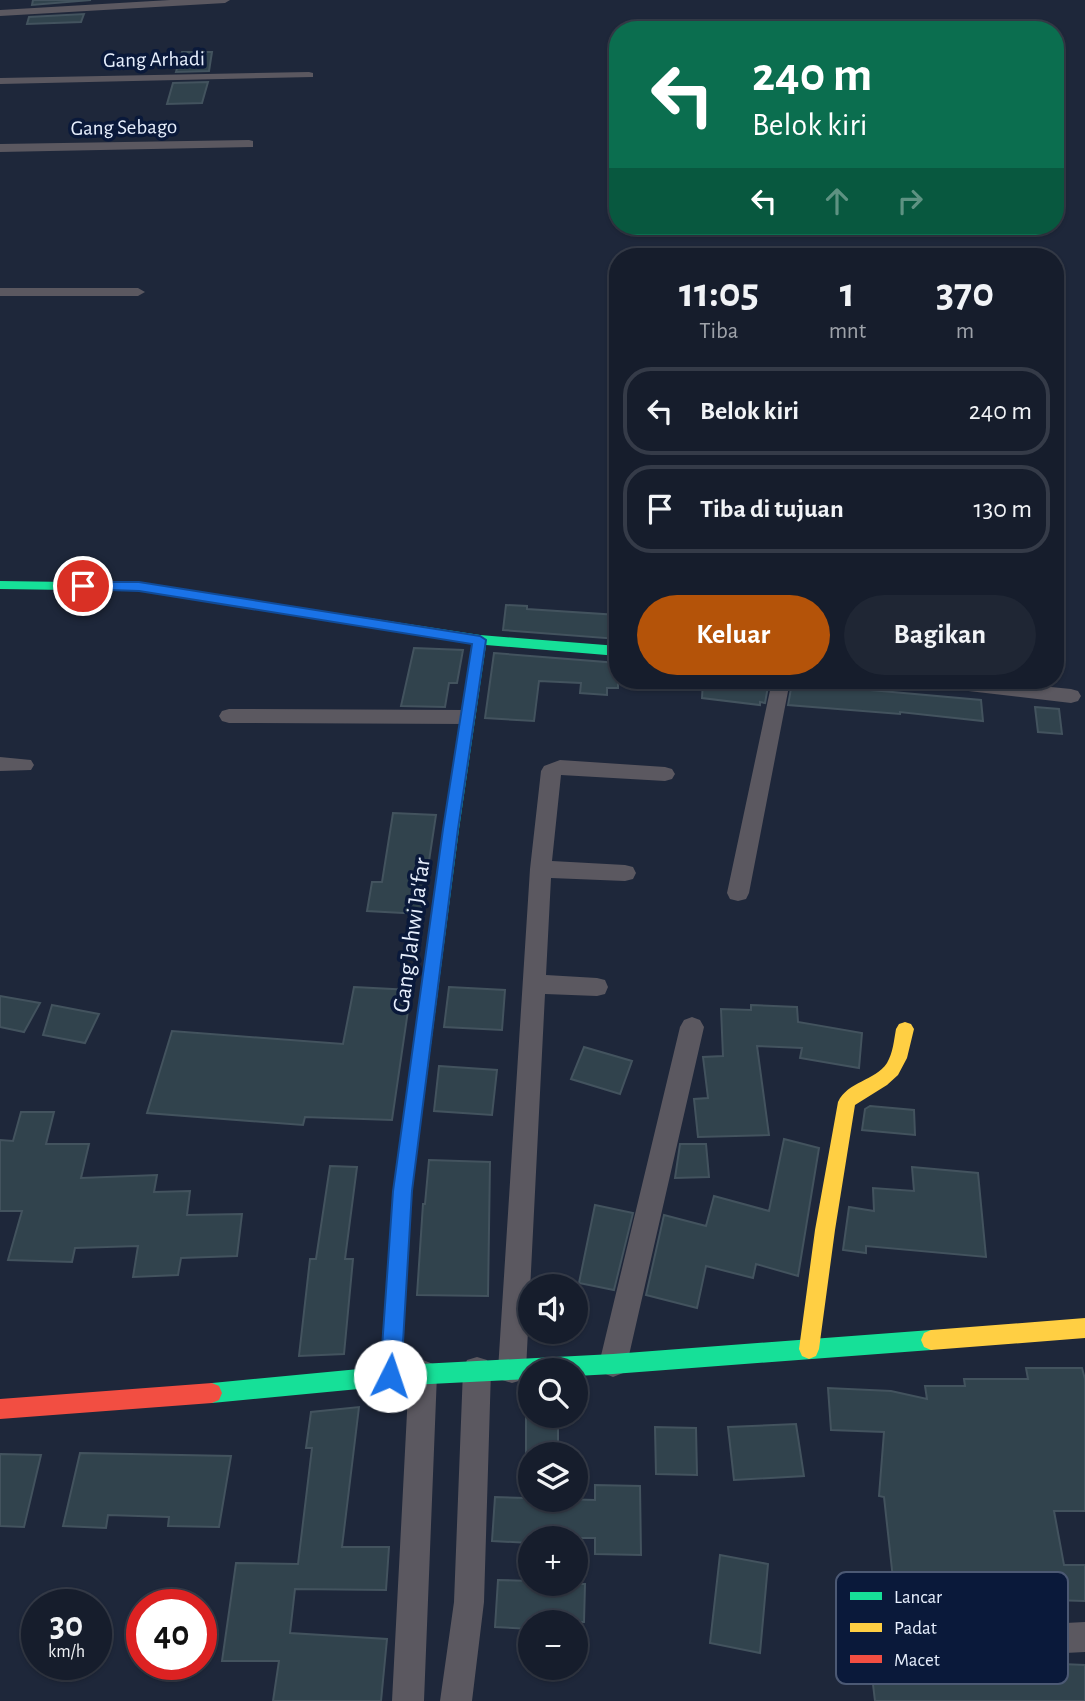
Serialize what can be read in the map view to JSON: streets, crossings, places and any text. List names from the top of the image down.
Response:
{
  "streets": {
    "main road": ["Gang Jahwi Ja'far"],
    "street": ["Gang Arhadi", "Gang Sebago"]
  },
  "legend": ["Lancar", "Padat", "Macet"],
  "page": {
    "turn": ["240 m", "Belok kiri"],
    "eta": [
      "11:05",
      "Tiba",
      "1",
      "mnt",
      "370",
      "m"
    ],
    "list": [
      {
        "name": "Belok kiri",
        "value": "240 m"
      },
      {
        "name": "Tiba di tujuan",
        "value": "130 m"
      }
    ],
    "buttons": ["Keluar", "Bagikan"],
    "map_buttons": ["+", "−"],
    "speed": "30 km/h",
    "limit": "40"
  }
}
